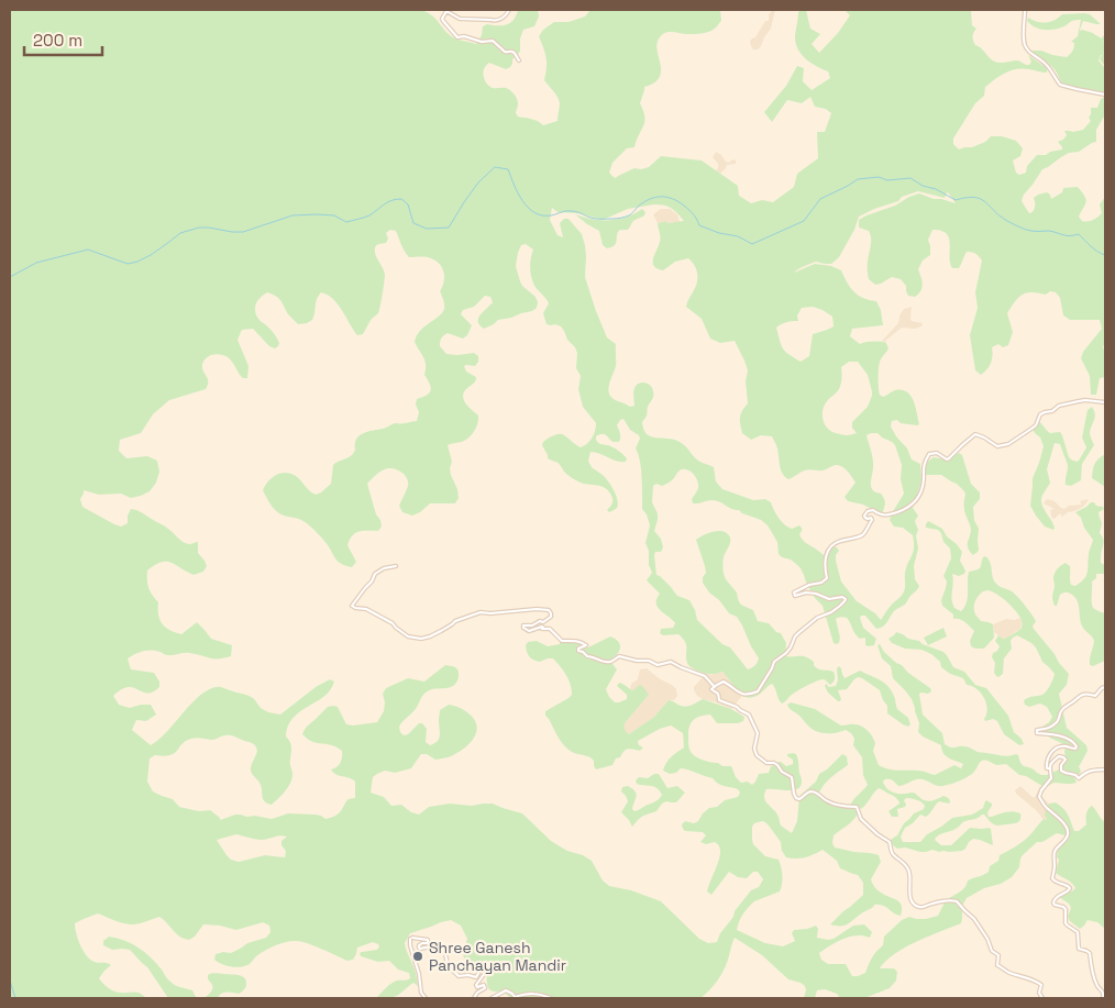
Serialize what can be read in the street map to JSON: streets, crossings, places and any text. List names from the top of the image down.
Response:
{
  "places": ["Shree Ganesh Panchayan Mandir"],
  "scale_bar": "200 m"
}
